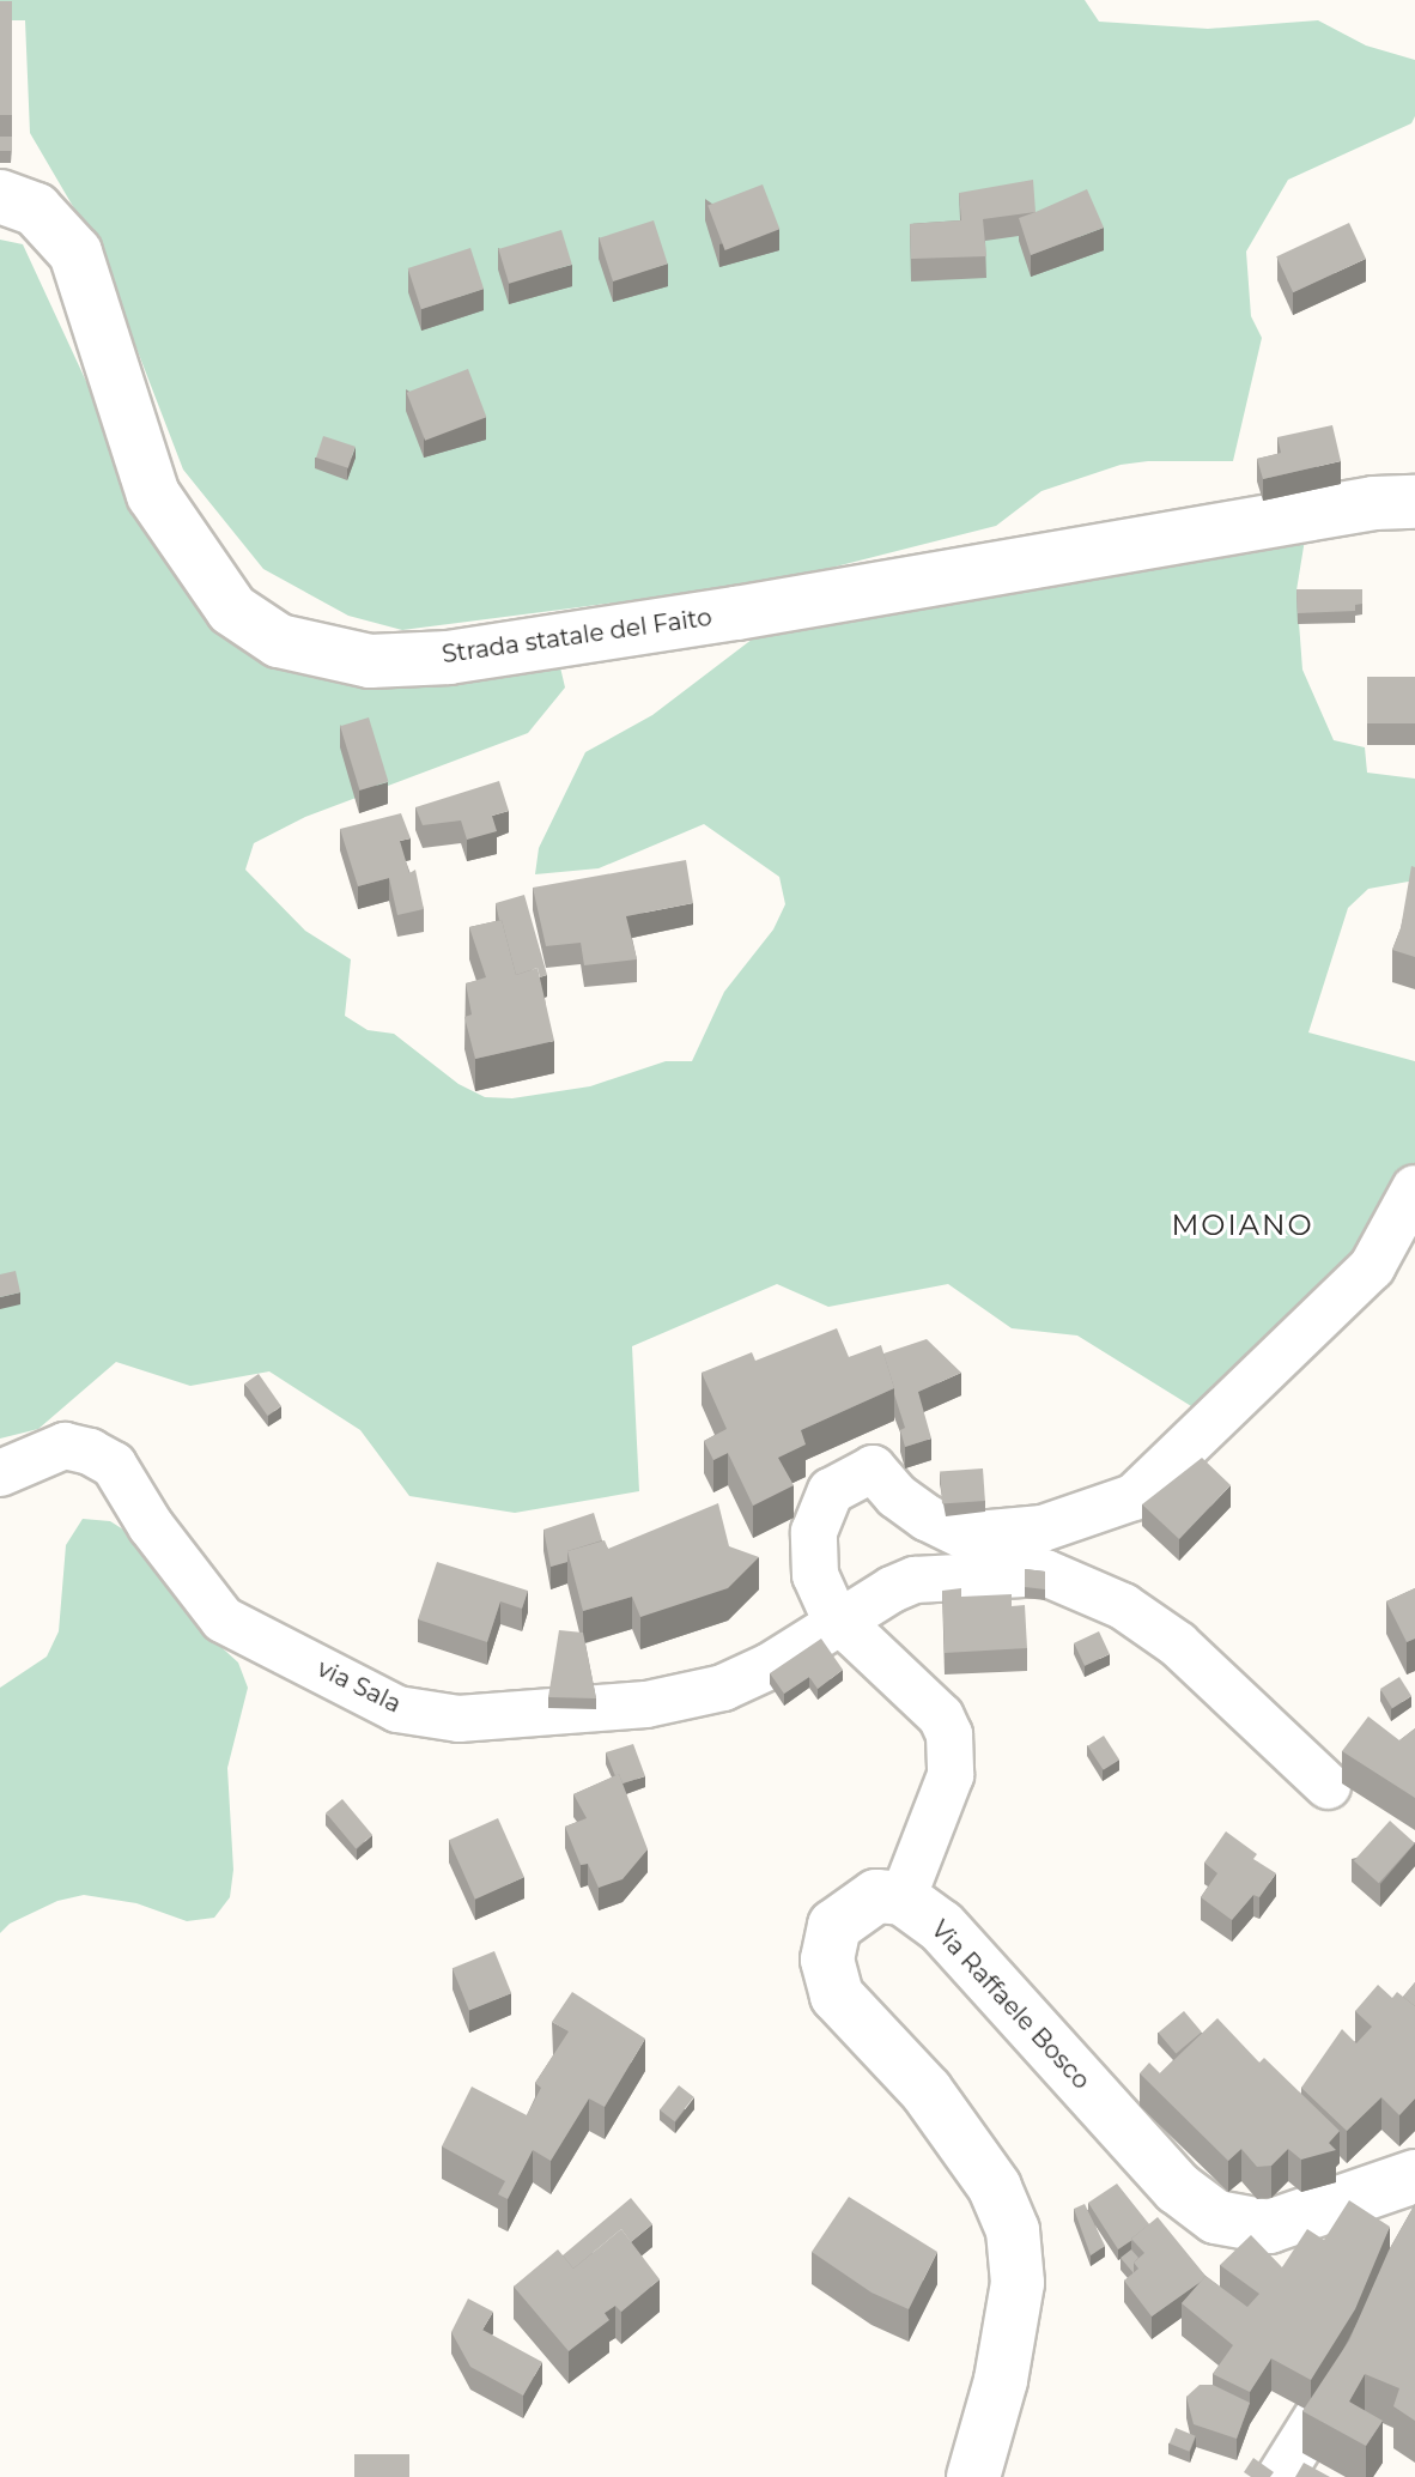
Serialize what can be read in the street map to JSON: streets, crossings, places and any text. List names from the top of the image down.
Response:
{
  "streets": {
    "street": ["Strada statale del Faito", "via Sala", "Via Raffaele Bosco"]
  },
  "districts": ["MOIANO"]
}
